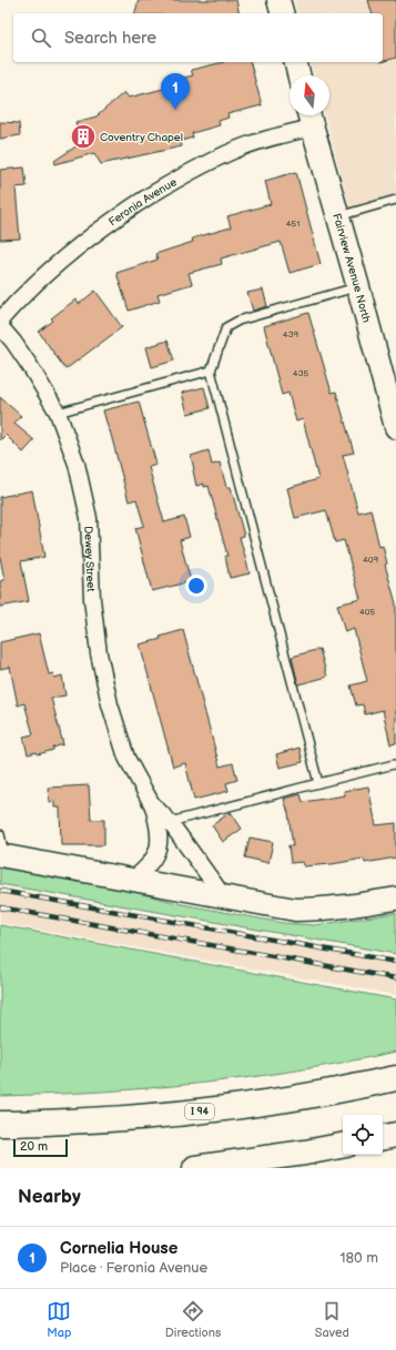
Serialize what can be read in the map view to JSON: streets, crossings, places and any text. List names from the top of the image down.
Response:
{
  "streets": {
    "highway": ["I 94"],
    "street": ["Feronia Avenue", "Fairview Avenue North", "Dewey Street"]
  },
  "crossings": [
    ["Feronia Avenue", "Fairview Avenue North"]
  ],
  "places": {
    "building": ["Coventry Chapel"]
  },
  "house_numbers": [
    "451",
    "439",
    "435",
    "409",
    "405"
  ],
  "scale_bar": "20 m",
  "north": "top",
  "page": {
    "search": "Search here",
    "pins": "1",
    "scale": "20 m",
    "heading": "Nearby",
    "list": [
      {
        "mark": "1",
        "name": "Cornelia House",
        "note": "Place · Feronia Avenue",
        "value": "180 m"
      }
    ],
    "nav": ["Map", "Directions", "Saved"]
  }
}
